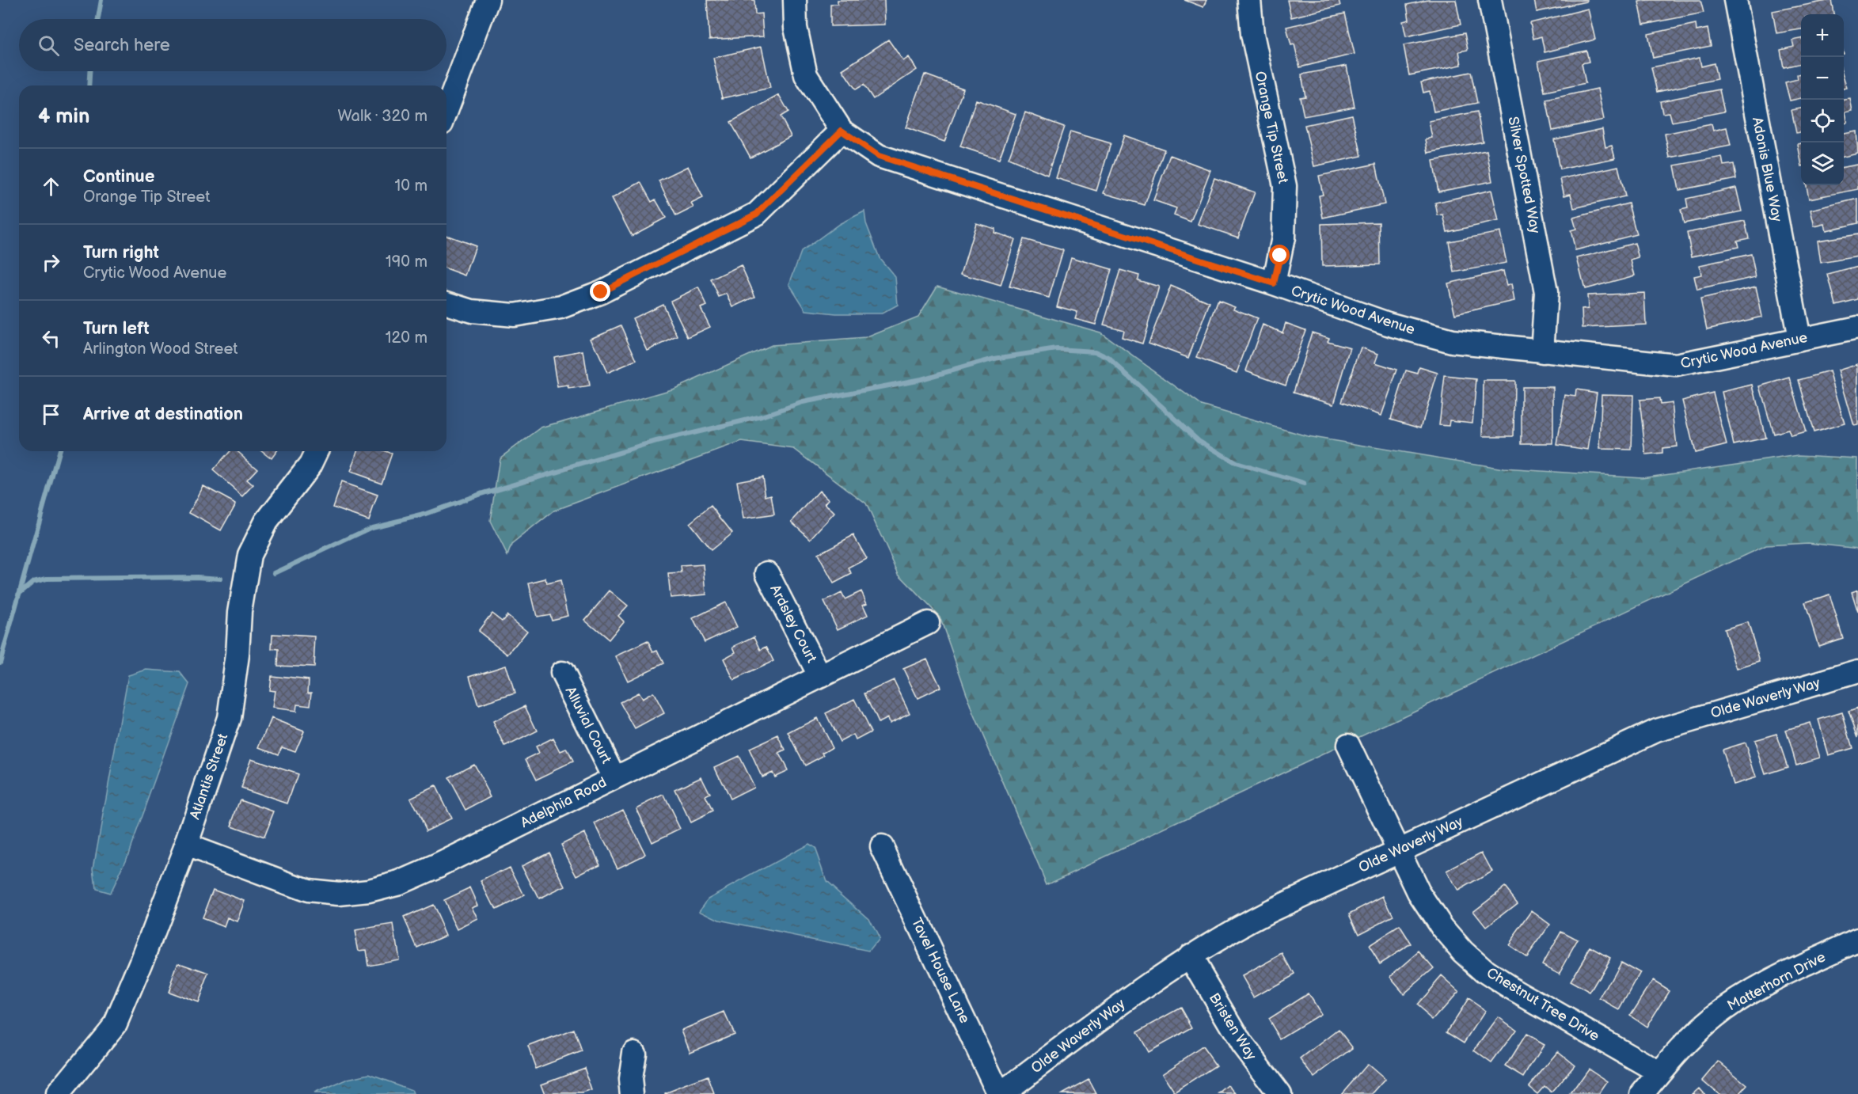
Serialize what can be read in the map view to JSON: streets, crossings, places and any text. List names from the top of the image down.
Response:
{
  "streets": {
    "street": [
      "Orange Tip Street",
      "Adonis Blue Way",
      "Silver Spotted Way",
      "Crytic Wood Avenue",
      "Ardsley Court",
      "Olde Waverly Way",
      "Alluvial Court",
      "Atlantis Street",
      "Adelphia Road",
      "Tavel House Lane",
      "Matterhorn Drive",
      "Chestnut Tree Drive",
      "Bristen Way"
    ]
  },
  "crossings": [
    ["Orange Tip Street", "Crytic Wood Avenue"],
    ["Adonis Blue Way", "Crytic Wood Avenue"],
    ["Silver Spotted Way", "Crytic Wood Avenue"],
    ["Ardsley Court", "Adelphia Road"],
    ["Olde Waverly Way", "Tavel House Lane"],
    ["Olde Waverly Way", "Chestnut Tree Drive"],
    ["Olde Waverly Way", "Bristen Way"],
    ["Alluvial Court", "Adelphia Road"],
    ["Atlantis Street", "Adelphia Road"],
    ["Matterhorn Drive", "Chestnut Tree Drive"]
  ],
  "page": {
    "map_buttons": ["+", "−"],
    "search": "Search here",
    "heading": ["4 min", "Walk · 320 m"],
    "list": [
      ["Continue", "Orange Tip Street", "10 m"],
      ["Turn right", "Crytic Wood Avenue", "190 m"],
      ["Turn left", "Arlington Wood Street", "120 m"],
      "Arrive at destination"
    ]
  }
}
